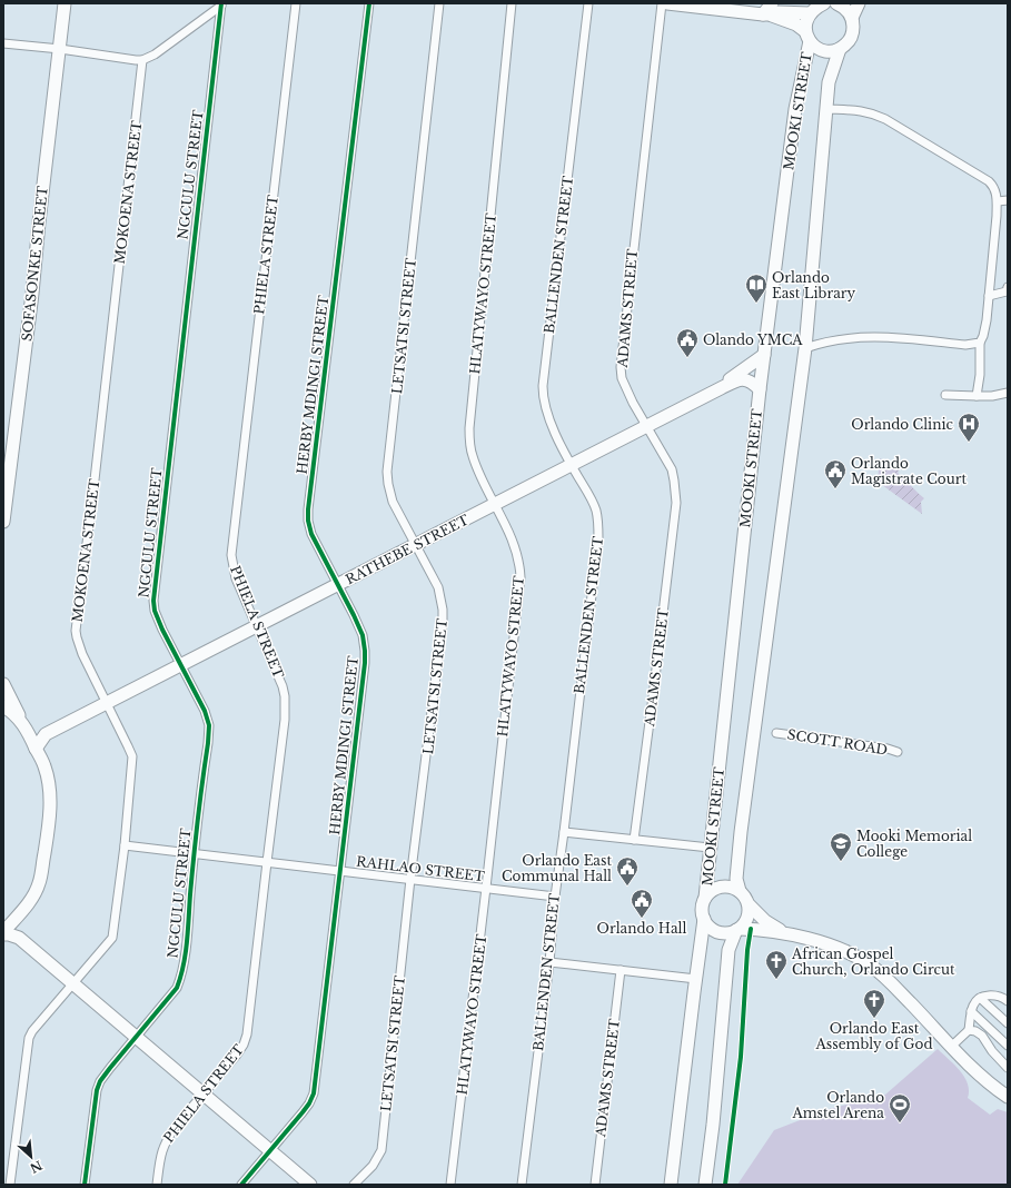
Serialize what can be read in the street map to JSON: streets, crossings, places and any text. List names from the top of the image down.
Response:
{
  "streets": {
    "street": [
      "MOOKI STREET",
      "NGCULU STREET",
      "MOKOENA STREET",
      "PHIELA STREET",
      "BALLENDEN STREET",
      "SOFASONKE STREET",
      "HLATYWAYO STREET",
      "ADAMS STREET",
      "LETSATSI STREET",
      "HERBY MDINGI STREET",
      "RATHEBE STREET",
      "SCOTT ROAD",
      "RAHLAO STREET"
    ]
  },
  "crossings": [
    ["MOOKI STREET", "RATHEBE STREET"],
    ["NGCULU STREET", "RATHEBE STREET"],
    ["NGCULU STREET", "RAHLAO STREET"],
    ["MOKOENA STREET", "RATHEBE STREET"],
    ["MOKOENA STREET", "RAHLAO STREET"],
    ["PHIELA STREET", "RATHEBE STREET"],
    ["PHIELA STREET", "RAHLAO STREET"],
    ["BALLENDEN STREET", "RATHEBE STREET"],
    ["BALLENDEN STREET", "RAHLAO STREET"],
    ["HLATYWAYO STREET", "RATHEBE STREET"],
    ["HLATYWAYO STREET", "RAHLAO STREET"],
    ["ADAMS STREET", "RATHEBE STREET"],
    ["LETSATSI STREET", "RATHEBE STREET"],
    ["LETSATSI STREET", "RAHLAO STREET"],
    ["HERBY MDINGI STREET", "RATHEBE STREET"],
    ["HERBY MDINGI STREET", "RAHLAO STREET"]
  ],
  "places": {
    "library": ["Orlando East Library"],
    "public building": [
      "Olando YMCA",
      "Orlando Magistrate Court",
      "Orlando East Communal Hall",
      "Orlando Hall"
    ],
    "hospital": ["Orlando Clinic"],
    "school or university": ["Mooki Memorial College"],
    "church": ["African Gospel Church, Orlando Circut", "Orlando East Assembly of God"],
    "sports": ["Orlando Amstel Arena"]
  },
  "north": "bottom right"
}
